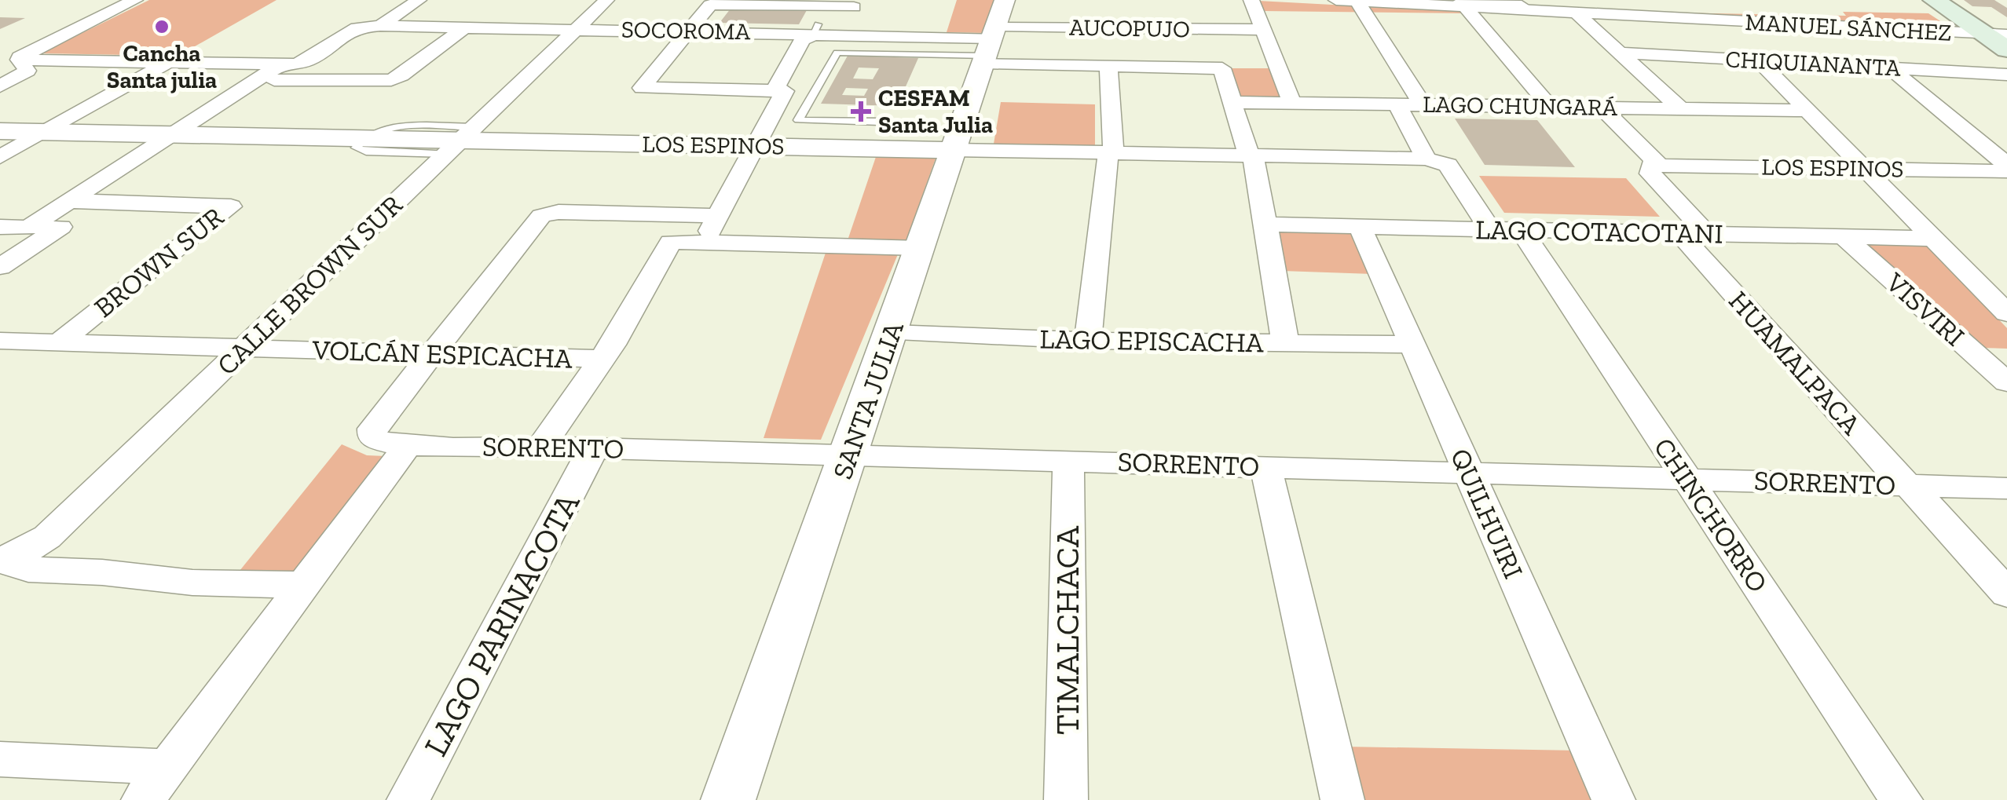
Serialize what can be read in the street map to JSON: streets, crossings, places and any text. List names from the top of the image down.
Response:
{
  "streets": {
    "street": [
      "MANUEL SÁNCHEZ",
      "AUCOPUJO",
      "SOCOROMA",
      "CHIQUIANANTA",
      "LAGO CHUNGARÁ",
      "LOS ESPINOS",
      "LAGO COTACOTANI",
      "BROWN SUR",
      "CALLE BROWN SUR",
      "VISVIRI",
      "LAGO EPISCACHA",
      "VOLCÁN ESPICACHA",
      "HUAMALPACA",
      "SANTA JULIA",
      "SORRENTO",
      "QUILHUIRI",
      "CHINCHORRO",
      "LAGO PARINACOTA",
      "TIMALCHACA"
    ]
  },
  "crossings": [
    ["AUCOPUJO", "SOCOROMA"],
    ["AUCOPUJO", "SANTA JULIA"],
    ["SOCOROMA", "CALLE BROWN SUR"],
    ["SOCOROMA", "SANTA JULIA"],
    ["LAGO CHUNGARÁ", "CHINCHORRO"],
    ["LOS ESPINOS", "CALLE BROWN SUR"],
    ["LOS ESPINOS", "SANTA JULIA"],
    ["LOS ESPINOS", "CHINCHORRO"],
    ["LAGO COTACOTANI", "VISVIRI"],
    ["LAGO COTACOTANI", "HUAMALPACA"],
    ["LAGO COTACOTANI", "QUILHUIRI"],
    ["LAGO COTACOTANI", "CHINCHORRO"],
    ["BROWN SUR", "VOLCÁN ESPICACHA"],
    ["CALLE BROWN SUR", "VOLCÁN ESPICACHA"],
    ["LAGO EPISCACHA", "SANTA JULIA"],
    ["LAGO EPISCACHA", "QUILHUIRI"],
    ["VOLCÁN ESPICACHA", "LAGO PARINACOTA"],
    ["HUAMALPACA", "SORRENTO"],
    ["SANTA JULIA", "SORRENTO"],
    ["SORRENTO", "QUILHUIRI"],
    ["SORRENTO", "CHINCHORRO"],
    ["SORRENTO", "LAGO PARINACOTA"],
    ["SORRENTO", "TIMALCHACA"]
  ],
  "places": {
    "other": ["Cancha Santa julia"],
    "health": ["CESFAM Santa Julia"]
  }
}
